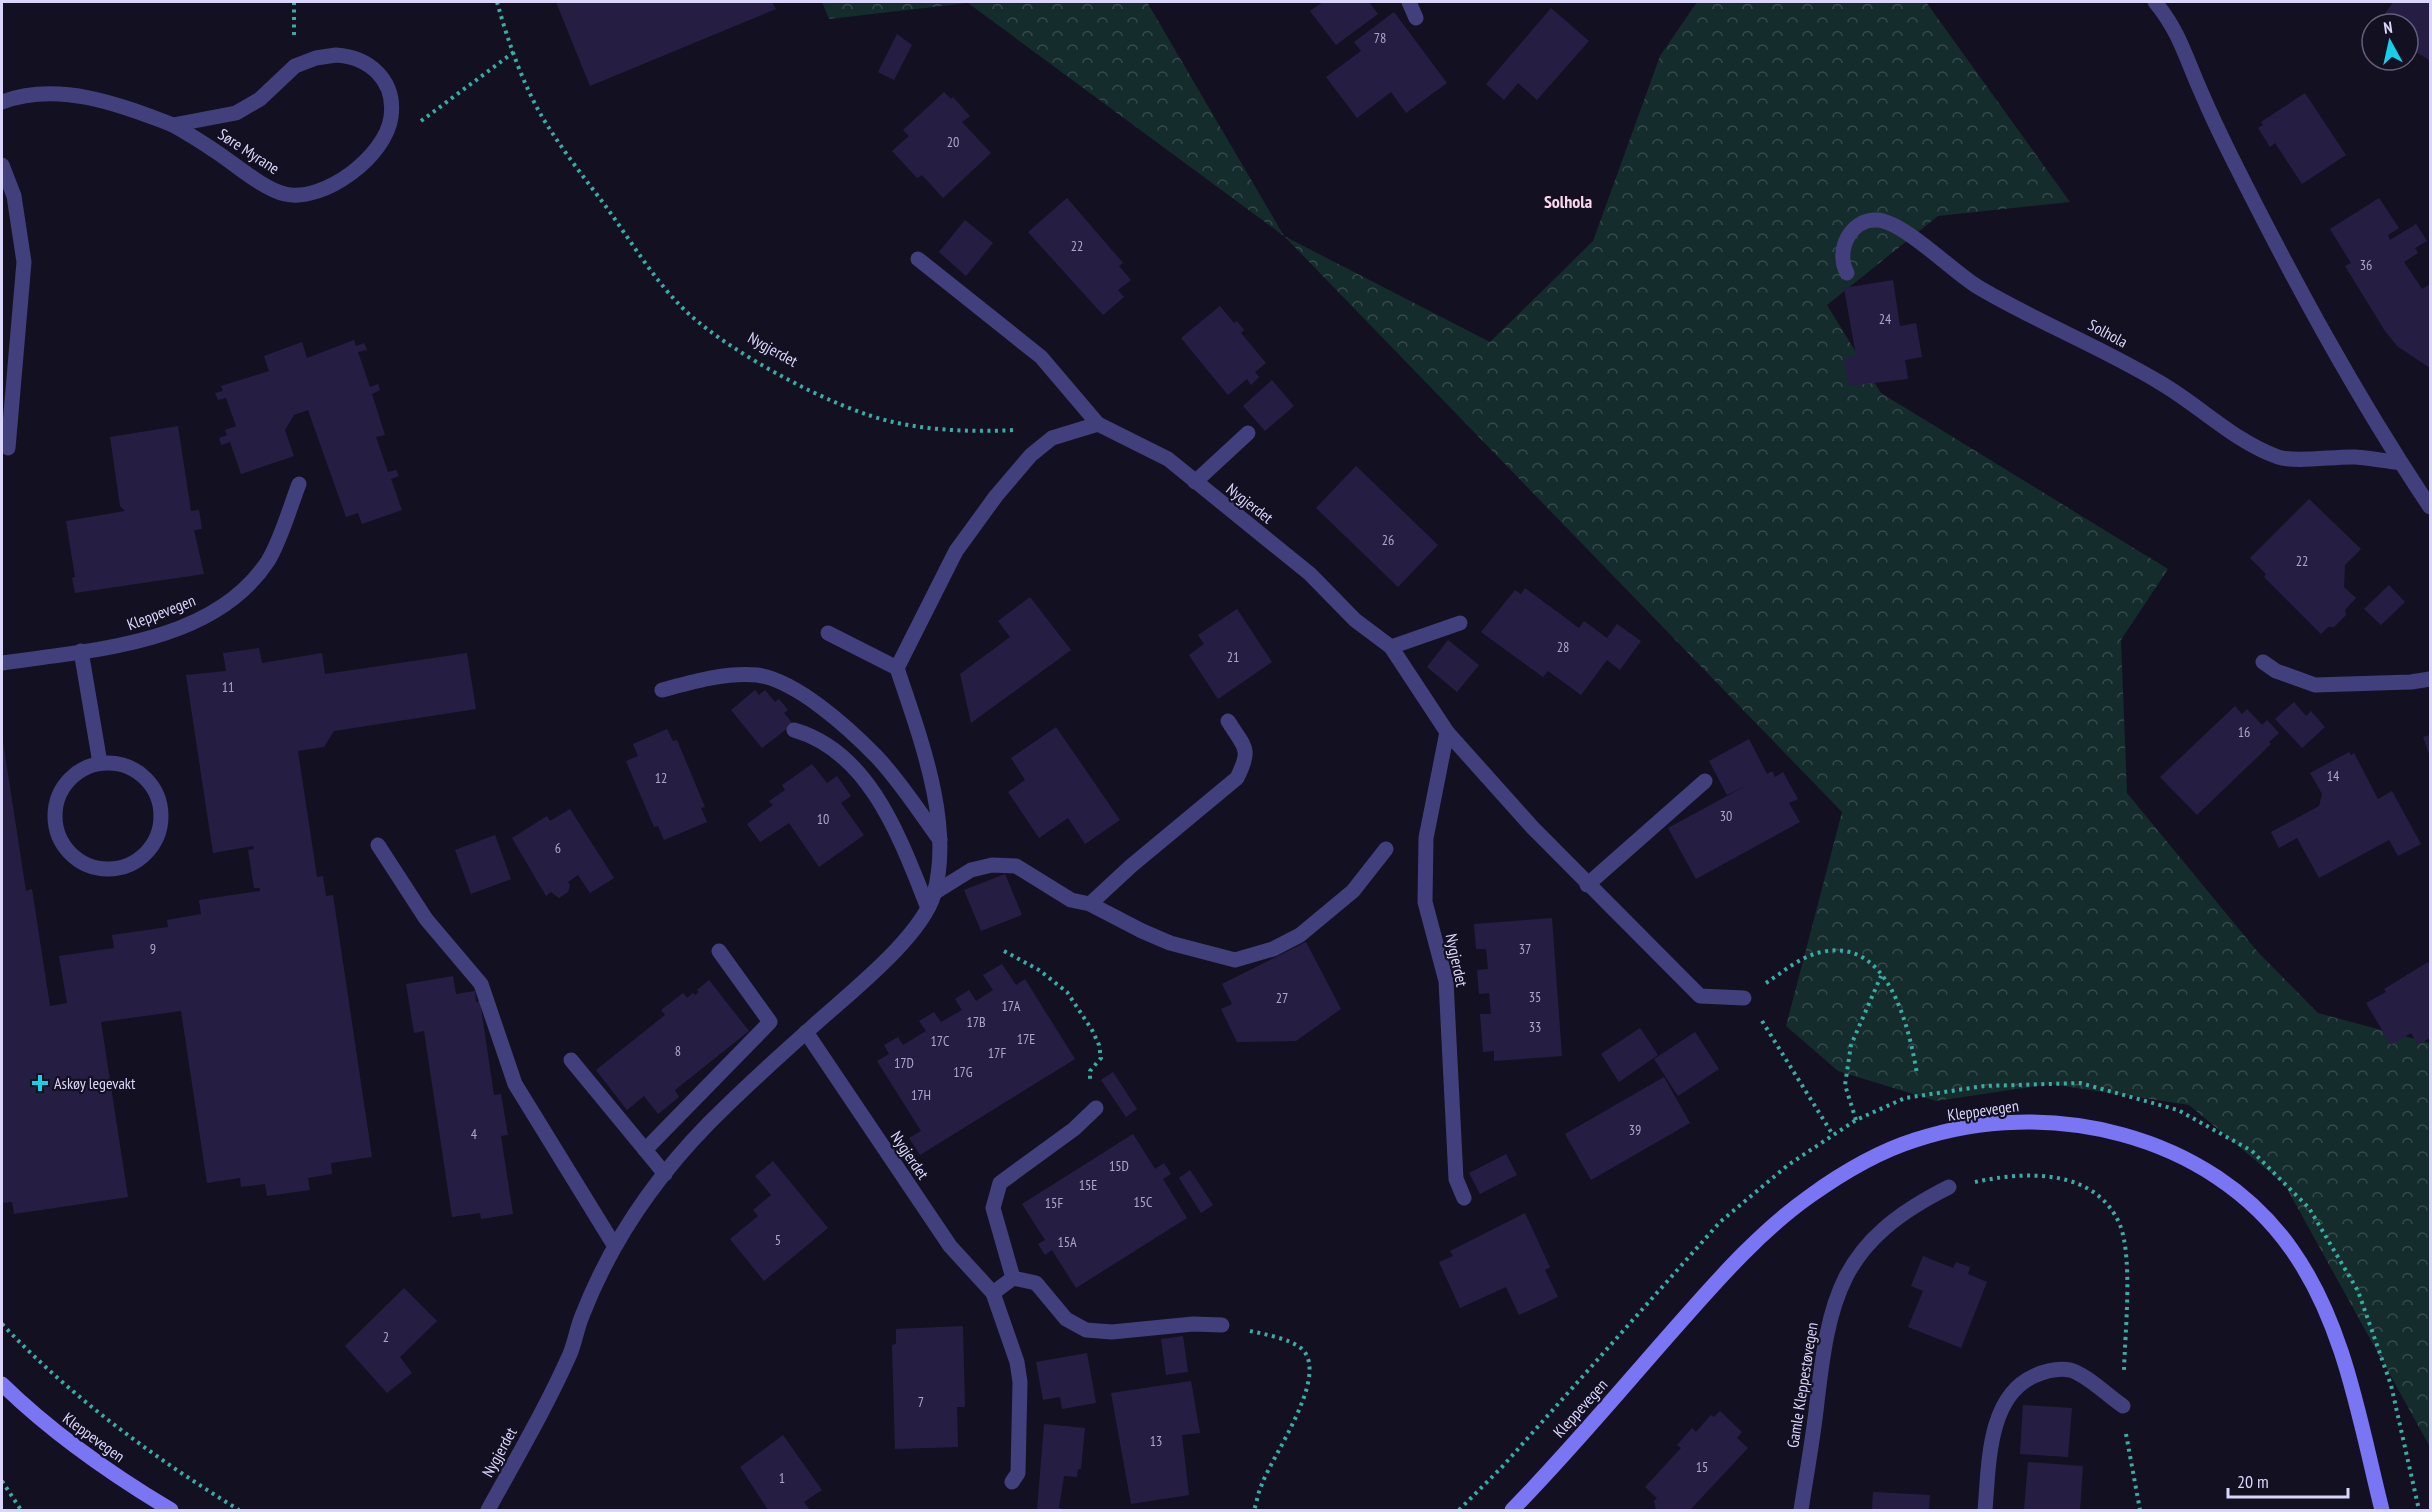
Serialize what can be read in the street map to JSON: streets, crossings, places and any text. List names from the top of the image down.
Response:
{
  "streets": {
    "main road": ["Kleppevegen"],
    "street": [
      "Søre Myrane",
      "Solhola",
      "Nygjerdet",
      "Gamle Kleppestøvegen"
    ]
  },
  "districts": ["Solhola"],
  "places": {
    "health": ["Askøy legevakt"]
  },
  "house_numbers": [
    "78",
    "20",
    "22",
    "36",
    "24",
    "26",
    "22",
    "28",
    "21",
    "11",
    "16",
    "14",
    "12",
    "30",
    "10",
    "6",
    "9",
    "37",
    "35",
    "27",
    "17A",
    "17B",
    "33",
    "17E",
    "17C",
    "8",
    "17F",
    "17D",
    "17G",
    "17H",
    "39",
    "4",
    "15D",
    "15E",
    "15C",
    "15F",
    "5",
    "15A",
    "2",
    "7",
    "13",
    "15",
    "1"
  ],
  "scale_bar": "20 m",
  "north": "top"
}
